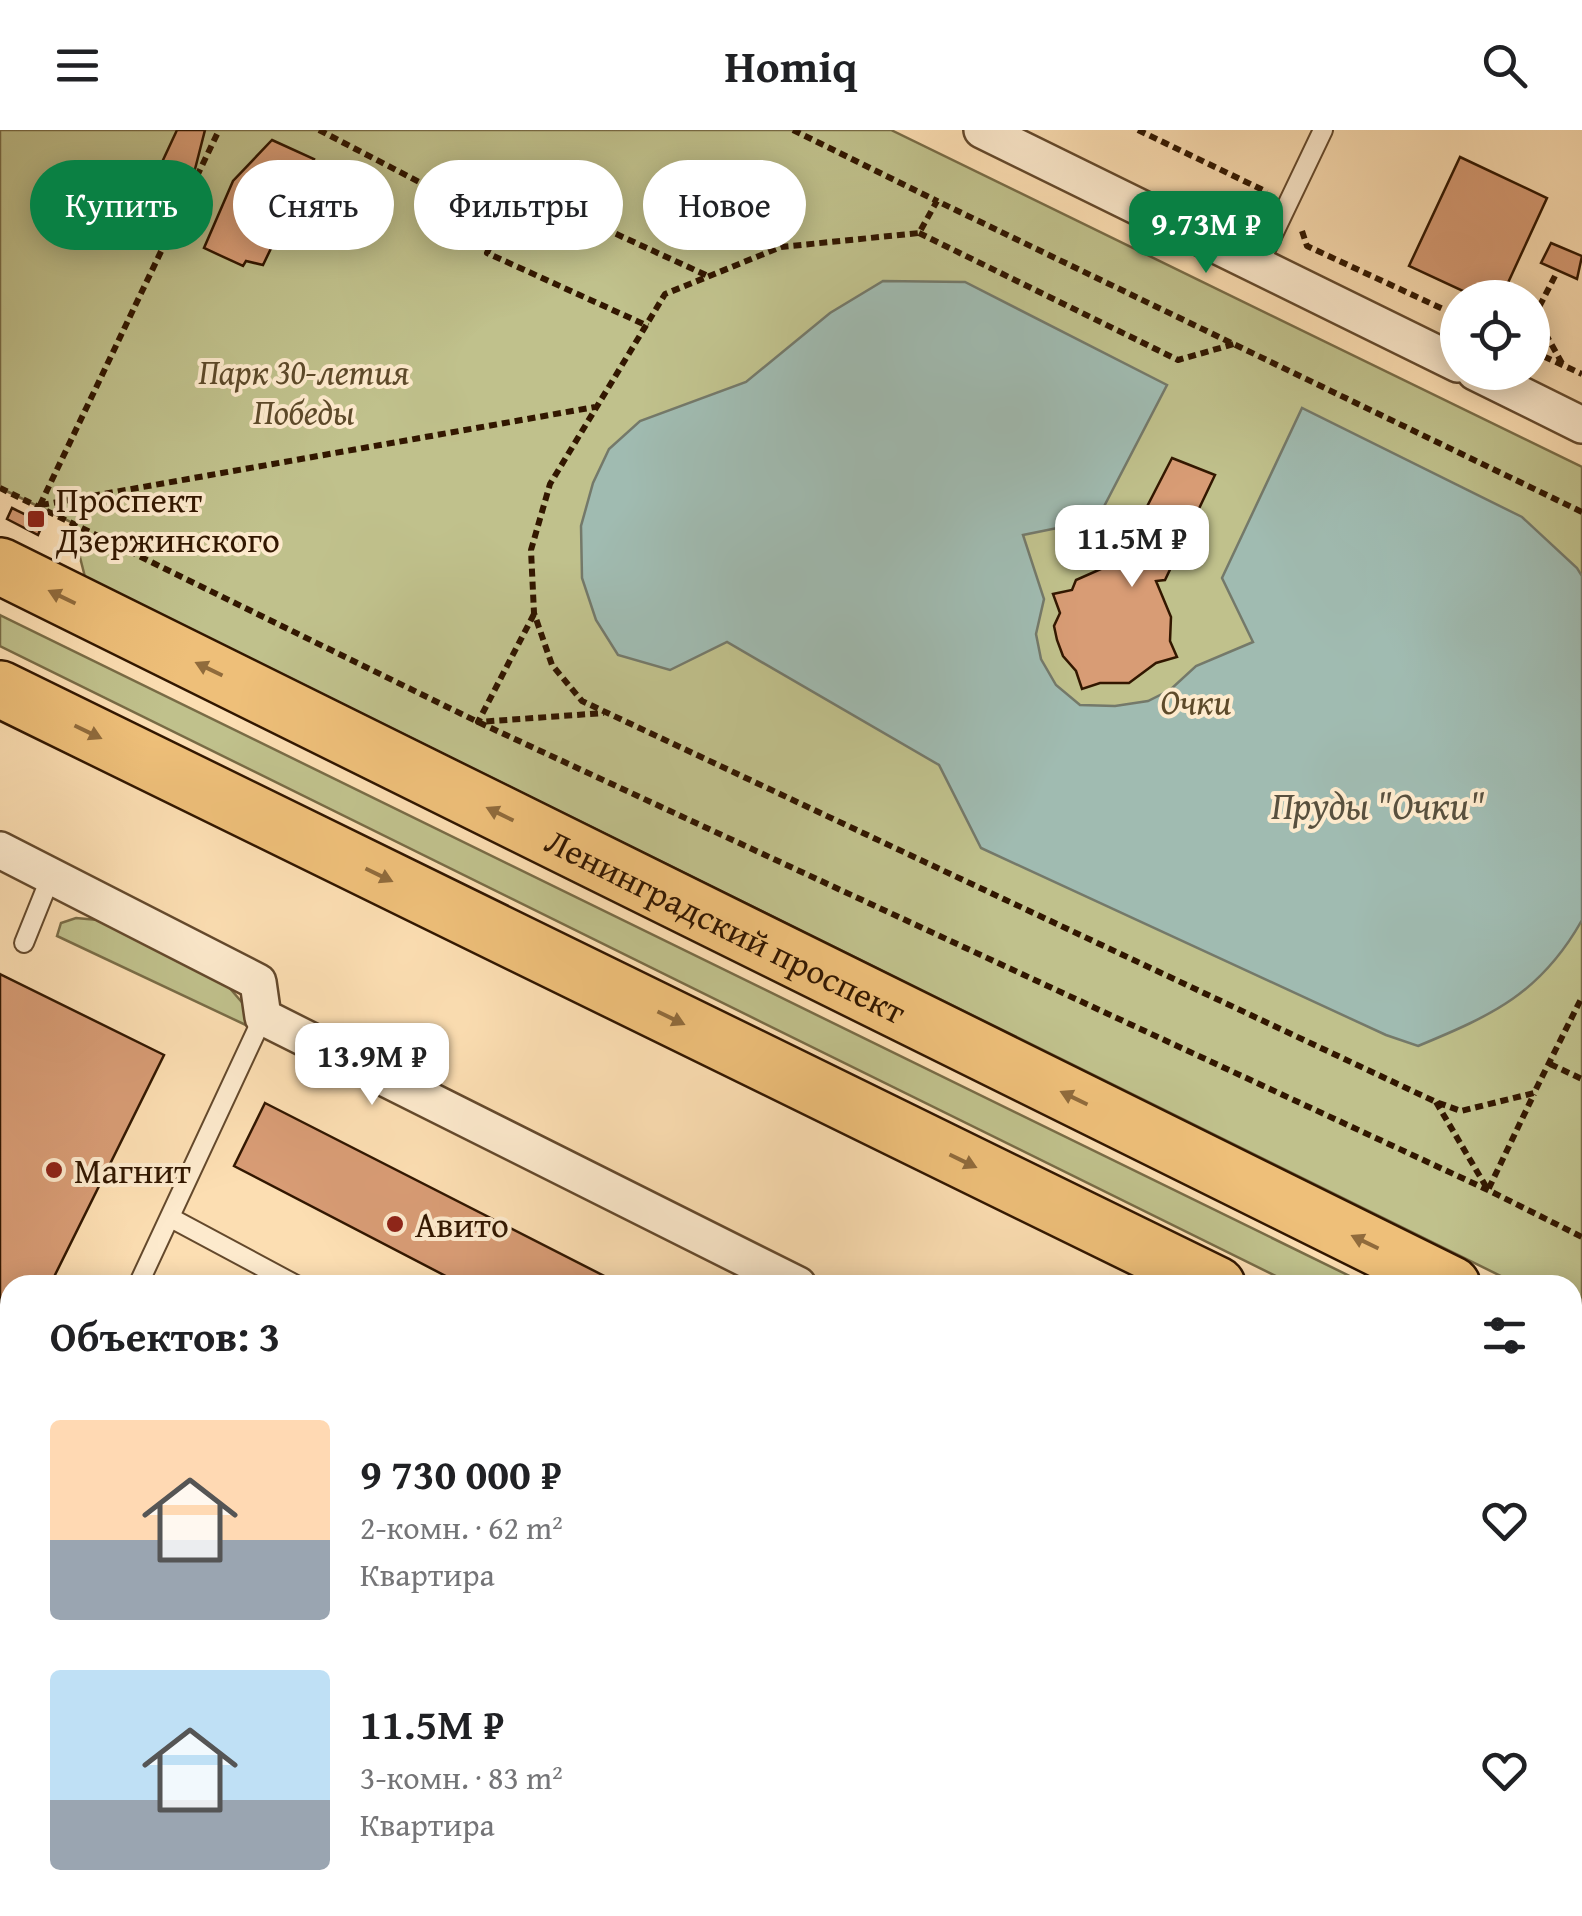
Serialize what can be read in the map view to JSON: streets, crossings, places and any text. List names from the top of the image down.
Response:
{
  "streets": {
    "main road": ["Ленинградский проспект"]
  },
  "water": ["Пруды \"Очки\""],
  "parks": ["Парк 30-летия Победы", "Очки"],
  "places": {
    "transit": ["Проспект Дзержинского"],
    "other": ["Магнит", "Авито"]
  },
  "page": {
    "header": "Homiq",
    "chip": [
      "Купить",
      "Снять",
      "Фильтры",
      "Новое"
    ],
    "price": ["9.73M ₽", "11.5M ₽", "13.9M ₽"],
    "heading": "Объектов: 3",
    "list": [
      {
        "name": "9 730 000 ₽",
        "note": "2-комн. · 62 m² · Квартира"
      },
      {
        "name": "11.5M ₽",
        "note": "3-комн. · 83 m² · Квартира"
      }
    ]
  }
}
